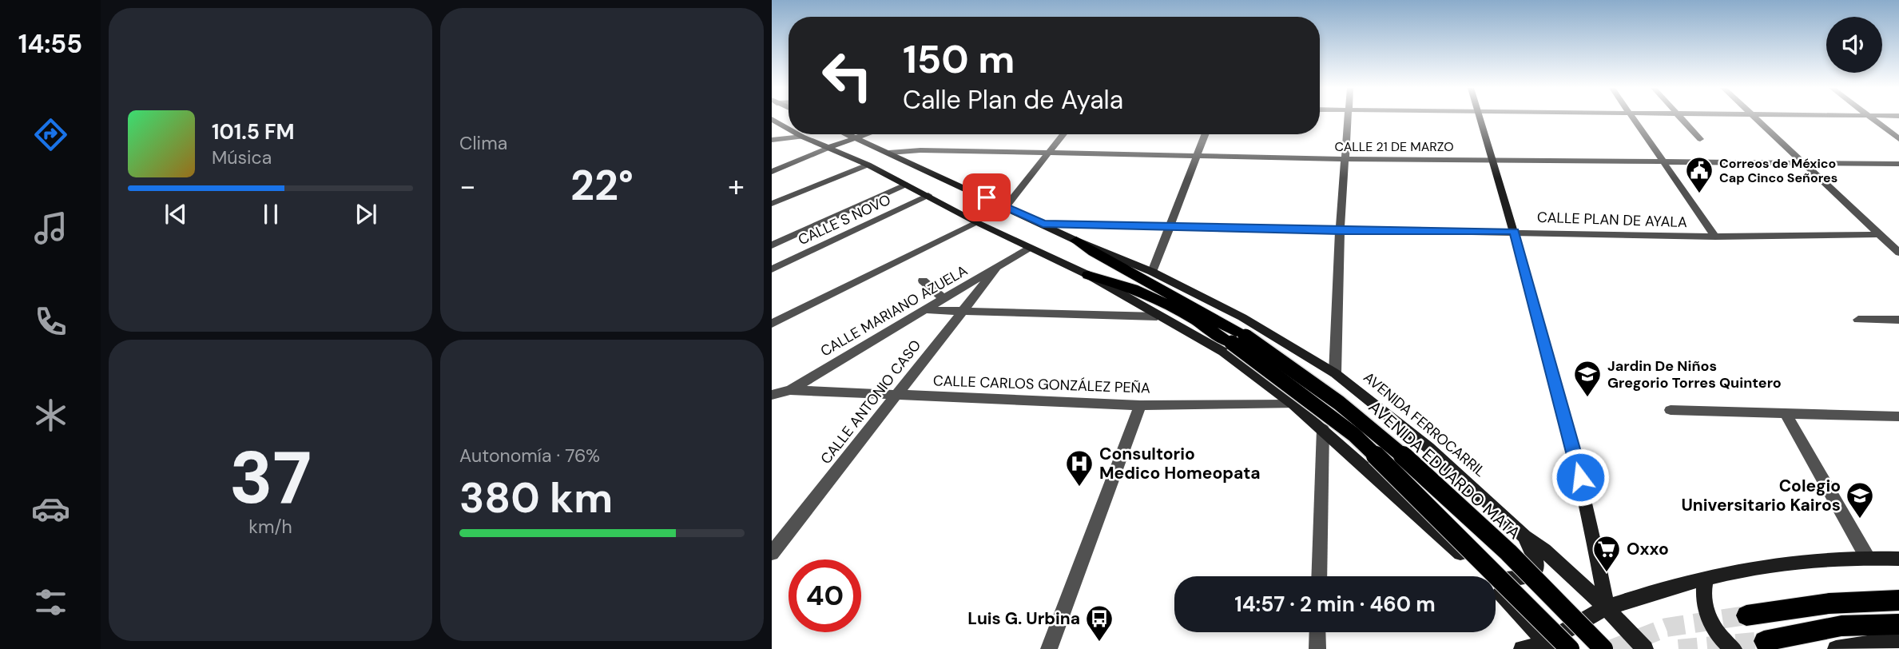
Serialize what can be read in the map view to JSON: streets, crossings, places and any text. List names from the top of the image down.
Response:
{
  "streets": {
    "main road": ["AVENIDA FERROCARRIL", "AVENIDA EDUARDO MATA"],
    "street": [
      "CALLE 21 DE MARZO",
      "CALLE S NOVO",
      "CALLE PLAN DE AYALA",
      "CALLE MARIANO AZUELA",
      "CALLE CARLOS GONZÁLEZ PEÑA",
      "CALLE ANTONIO CASO"
    ]
  },
  "crossings": [
    ["CALLE 21 DE MARZO", "AVENIDA FERROCARRIL"],
    ["CALLE PLAN DE AYALA", "AVENIDA FERROCARRIL"],
    ["CALLE MARIANO AZUELA", "CALLE CARLOS GONZÁLEZ PEÑA"],
    ["CALLE MARIANO AZUELA", "CALLE ANTONIO CASO"],
    ["CALLE CARLOS GONZÁLEZ PEÑA", "CALLE ANTONIO CASO"],
    ["AVENIDA FERROCARRIL", "AVENIDA EDUARDO MATA"]
  ],
  "places": {
    "public building": ["Correos de México Cap Cinco Señores"],
    "school or university": ["Jardin De Niños Gregorio Torres Quintero", "Colegio Universitario Kairos"],
    "hospital": ["Consultorio Medico Homeopata"],
    "supermarket": ["Oxxo"],
    "bus stop": ["Luis G. Urbina"]
  },
  "page": {
    "tabs": "14:55",
    "tile": [
      "Clima",
      ["37", "km/h"],
      ["Autonomía · 76%", "380 km"]
    ],
    "turn": ["150 m", "Calle Plan de Ayala"],
    "song": ["101.5 FM", "Música"],
    "heat": ["−", "22°", "+"],
    "limit": "40",
    "trip": "14:57 · 2 min · 460 m"
  }
}
